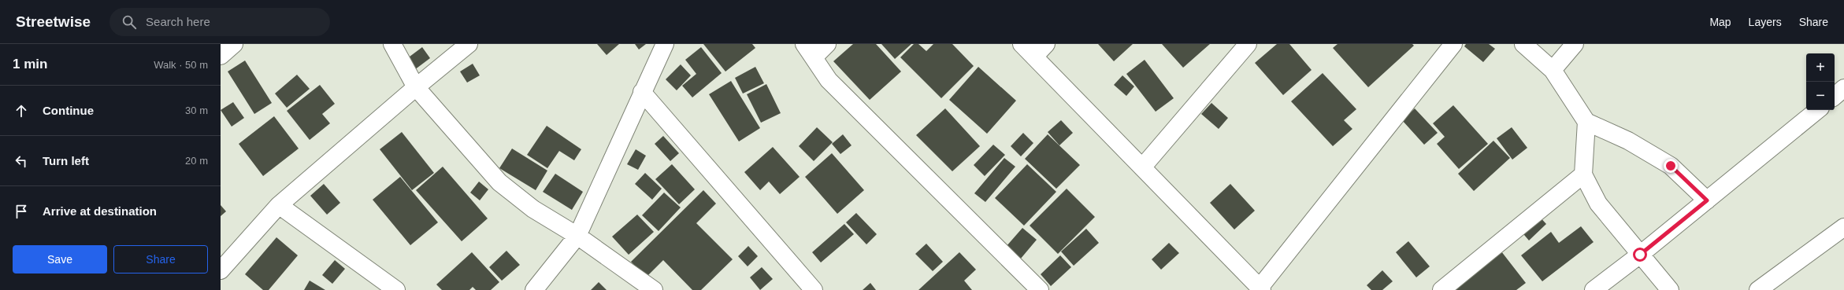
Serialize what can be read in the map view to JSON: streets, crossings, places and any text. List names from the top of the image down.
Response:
{
  "page": {
    "header": "Streetwise",
    "search": "Search here",
    "nav": ["Map", "Layers", "Share"],
    "heading": ["1 min", "Walk · 50 m"],
    "map_buttons": ["+", "−"],
    "list": [
      ["Continue", "30 m"],
      ["Turn left", "20 m"],
      "Arrive at destination"
    ],
    "buttons": ["Save", "Share"]
  }
}
